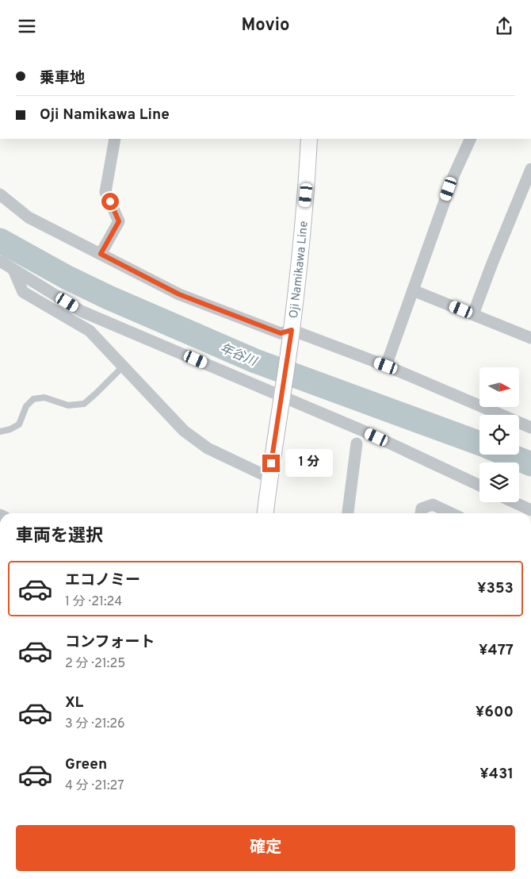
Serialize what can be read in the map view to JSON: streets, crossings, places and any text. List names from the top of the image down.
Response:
{
  "streets": {
    "main road": ["Oji Namikawa Line"]
  },
  "water": ["年谷川"],
  "north": "right",
  "page": {
    "header": "Movio",
    "banner": ["乗車地", "Oji Namikawa Line"],
    "bubble": "1 分",
    "heading": "車両を選択",
    "list": [
      {
        "name": "エコノミー",
        "note": "1 分 · 21:24",
        "value": "¥353"
      },
      {
        "name": "コンフォート",
        "note": "2 分 · 21:25",
        "value": "¥477"
      },
      {
        "name": "XL",
        "note": "3 分 · 21:26",
        "value": "¥600"
      },
      {
        "name": "Green",
        "note": "4 分 · 21:27",
        "value": "¥431"
      }
    ],
    "buttons": "確定"
  }
}
